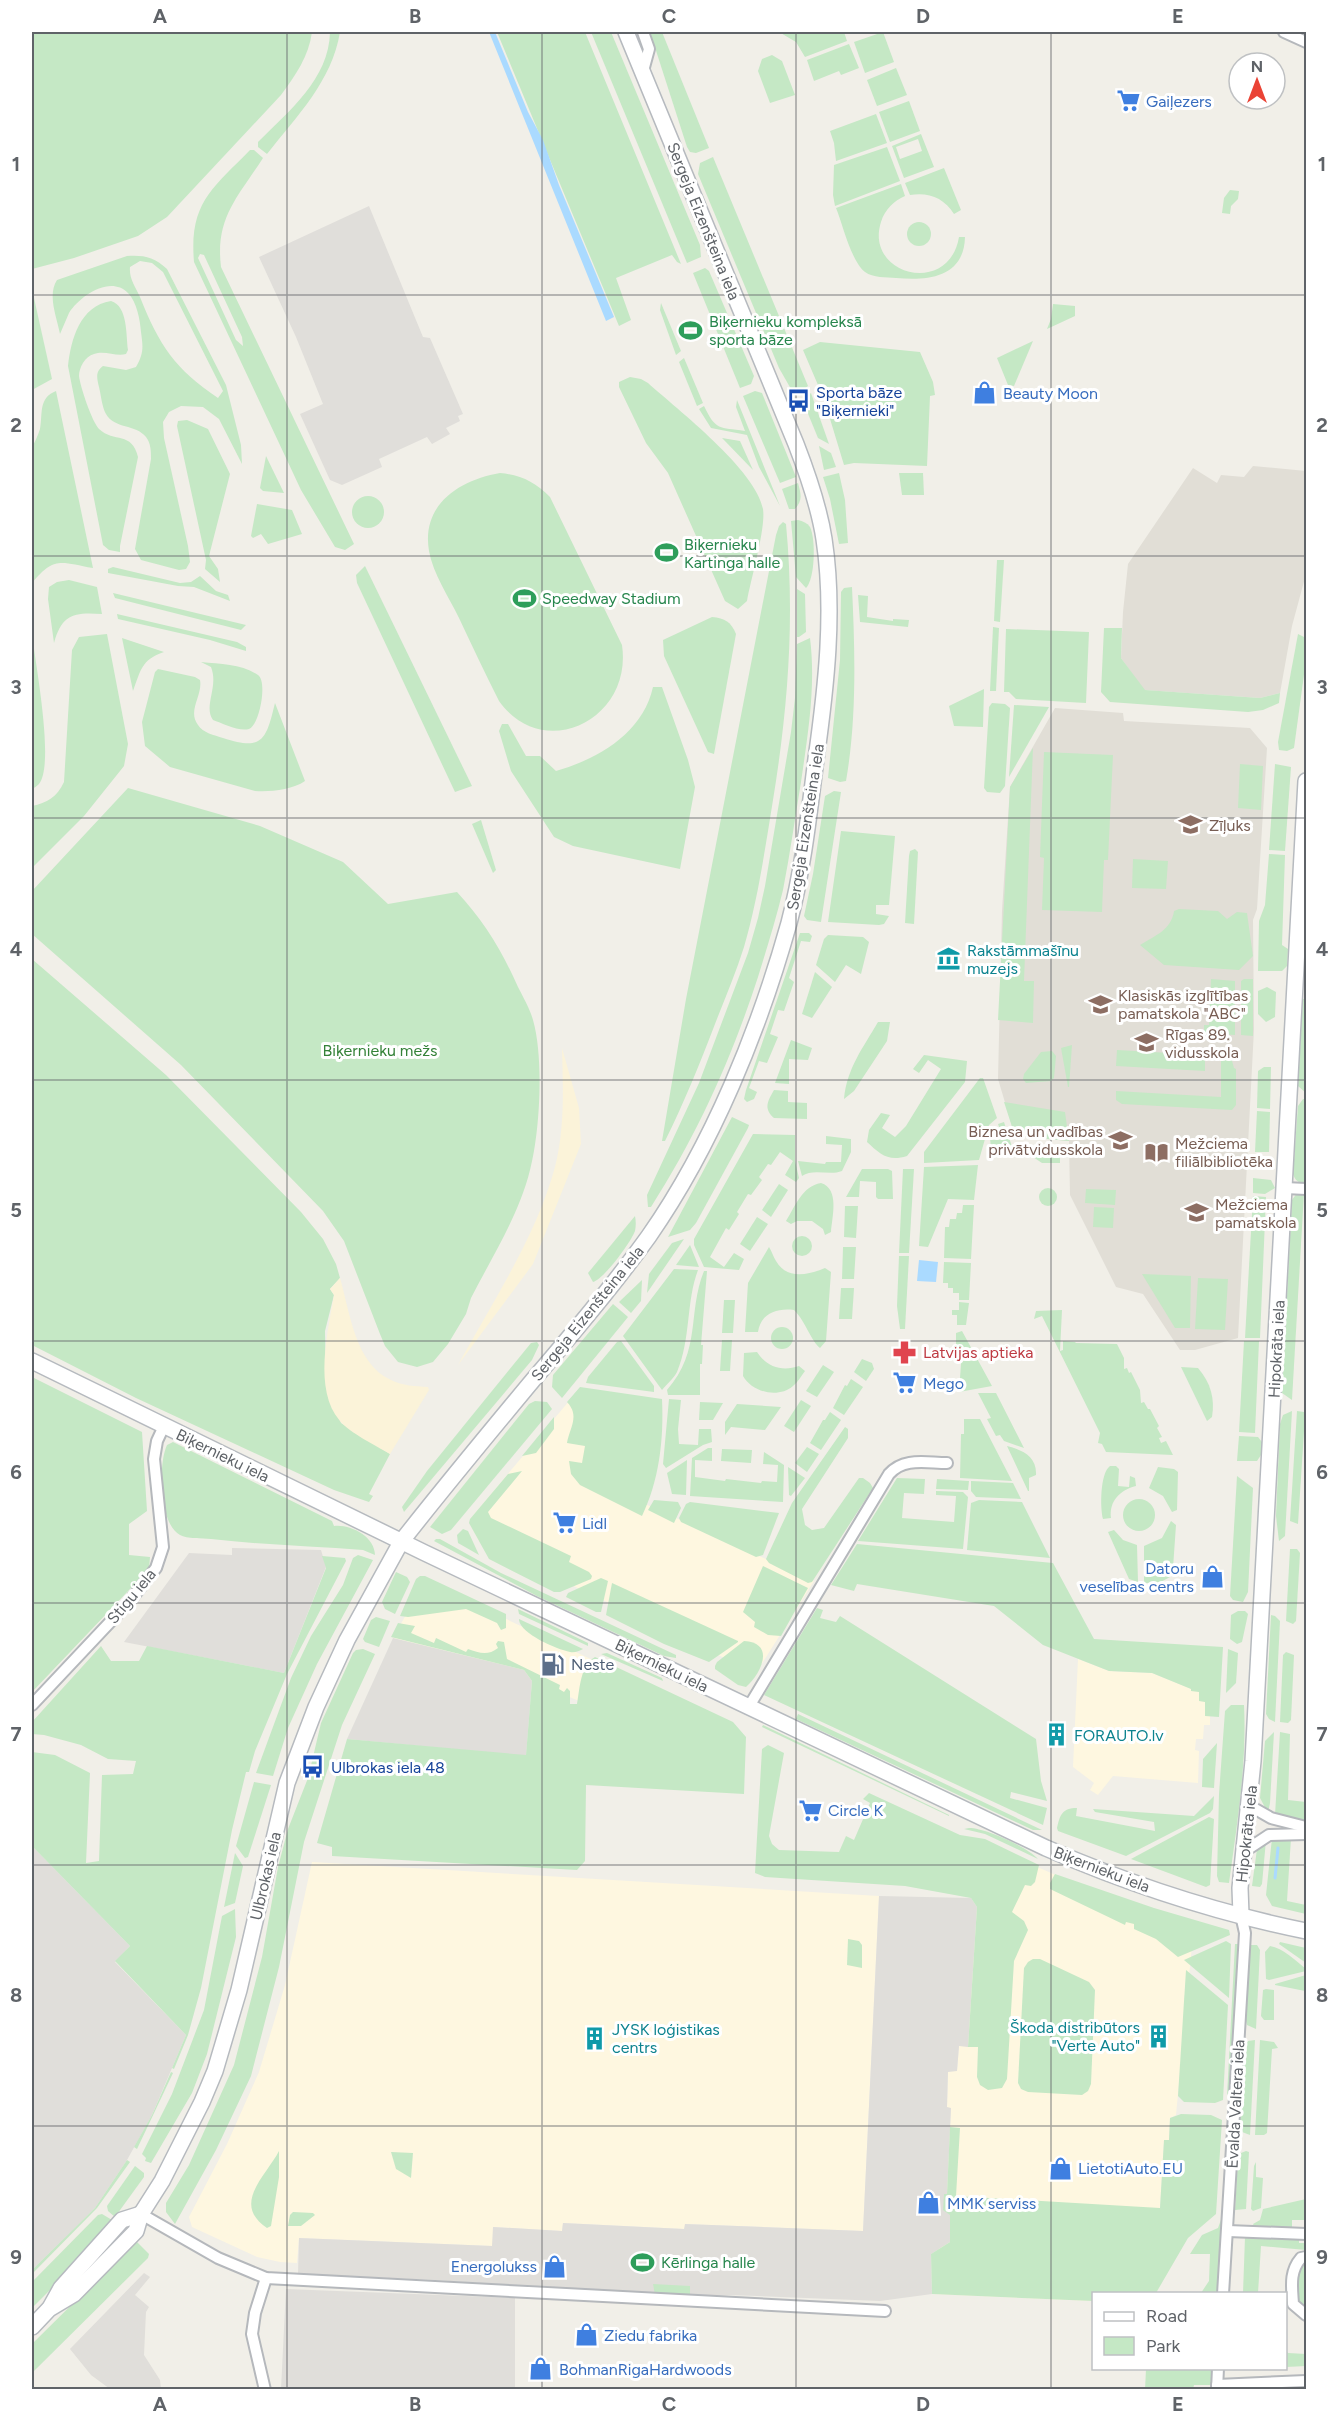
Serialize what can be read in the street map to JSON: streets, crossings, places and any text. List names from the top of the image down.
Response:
{
  "streets": {
    "street": [
      "Sergeja Eizenšteina iela",
      "Hipokrāta iela",
      "Biķernieku iela",
      "Stigu iela",
      "Ulbrokas iela",
      "Ēvalda Valtera iela"
    ]
  },
  "crossings": [
    ["Sergeja Eizenšteina iela", "Biķernieku iela"],
    ["Sergeja Eizenšteina iela", "Ulbrokas iela"],
    ["Hipokrāta iela", "Biķernieku iela"],
    ["Hipokrāta iela", "Ēvalda Valtera iela"],
    ["Biķernieku iela", "Stigu iela"],
    ["Biķernieku iela", "Ulbrokas iela"],
    ["Biķernieku iela", "Ēvalda Valtera iela"]
  ],
  "parks": ["Biķernieku mežs"],
  "places": {
    "supermarket": [
      "Gaiļezers",
      "Mego",
      "Lidl",
      "Circle K"
    ],
    "sports": [
      "Biķernieku kompleksā sporta bāze",
      "Biķernieku Kartinga halle",
      "Speedway Stadium",
      "Kērlinga halle"
    ],
    "shop": [
      "Beauty Moon",
      "Datoru veselības centrs",
      "LietotiAuto.EU",
      "MMK serviss",
      "Energolukss",
      "Ziedu fabrika",
      "BohmanRigaHardwoods"
    ],
    "bus stop": ["Sporta bāze \"Biķernieki\"", "Ulbrokas iela 48"],
    "school or university": [
      "Zīļuks",
      "Klasiskās izglītības pamatskola \"ABC\"",
      "Rīgas 89. vidusskola",
      "Biznesa un vadības privātvidusskola",
      "Mežciema pamatskola"
    ],
    "museum": ["Rakstāmmašīnu muzejs"],
    "library": ["Mežciema filiālbibliotēka"],
    "pharmacy": ["Latvijas aptieka"],
    "fuel station": ["Neste"],
    "building": ["FORAUTO.lv", "Škoda distribūtors \"Verte Auto\"", "JYSK loģistikas centrs"]
  },
  "legend": ["Road", "Park"],
  "north": "top",
  "grid": {
    "columns": [
      "A",
      "B",
      "C",
      "D",
      "E"
    ],
    "rows": [
      "1",
      "2",
      "3",
      "4",
      "5",
      "6",
      "7",
      "8",
      "9"
    ]
  }
}
